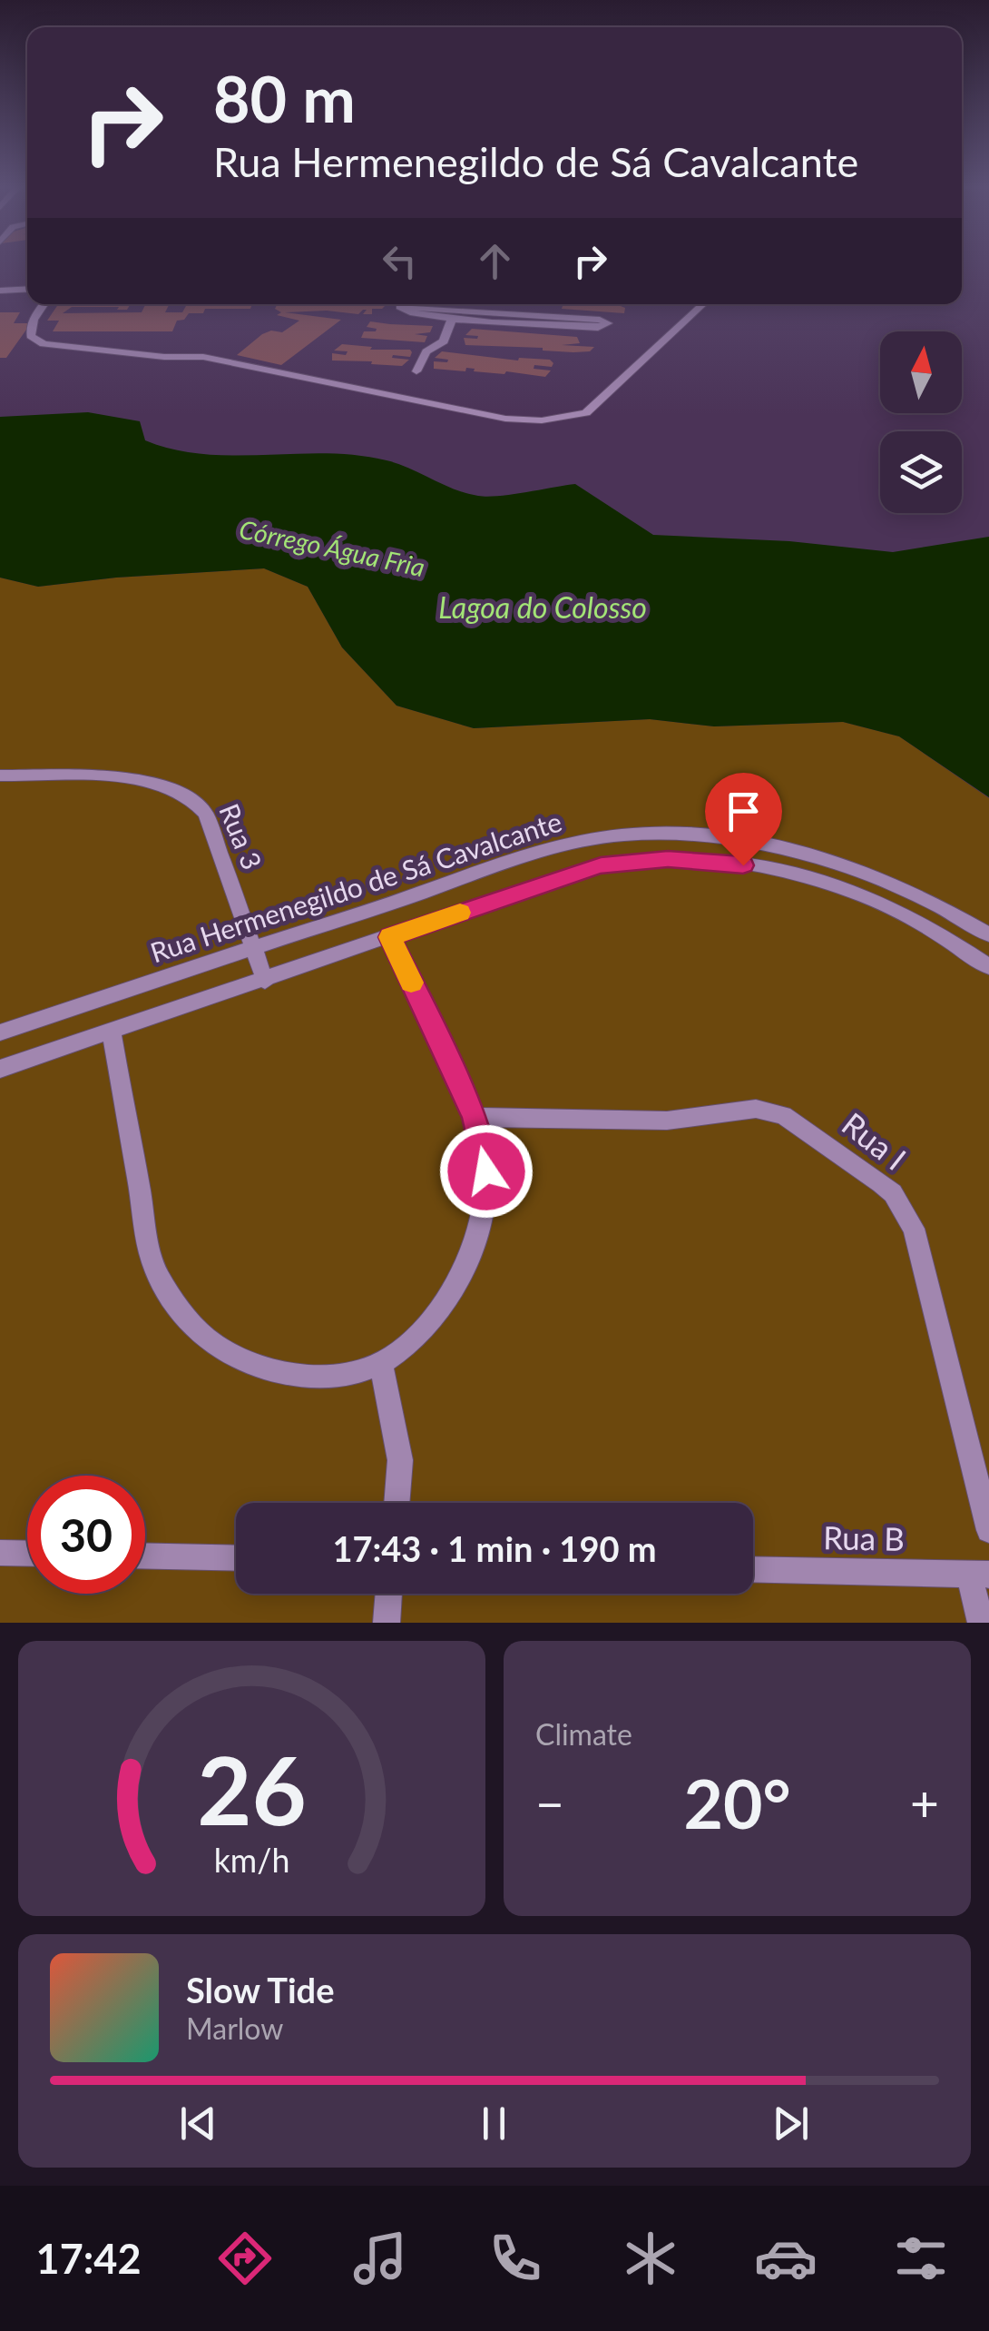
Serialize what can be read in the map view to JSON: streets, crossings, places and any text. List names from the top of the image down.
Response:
{
  "streets": {
    "street": [
      "Rua 3",
      "Rua Hermenegildo de Sá Cavalcante",
      "Rua I",
      "Rua B"
    ]
  },
  "crossings": [
    ["Rua 3", "Rua Hermenegildo de Sá Cavalcante"]
  ],
  "water": ["Córrego Água Fria", "Lagoa do Colosso"],
  "north": "top",
  "page": {
    "turn": ["80 m", "Rua Hermenegildo de Sá Cavalcante"],
    "limit": "30",
    "trip": "17:43 · 1 min · 190 m",
    "tile": "Climate",
    "heat": ["−", "20°", "+"],
    "song": ["Slow Tide", "Marlow"],
    "tabs": "17:42",
    "gauge": ["26", "km/h"]
  }
}
